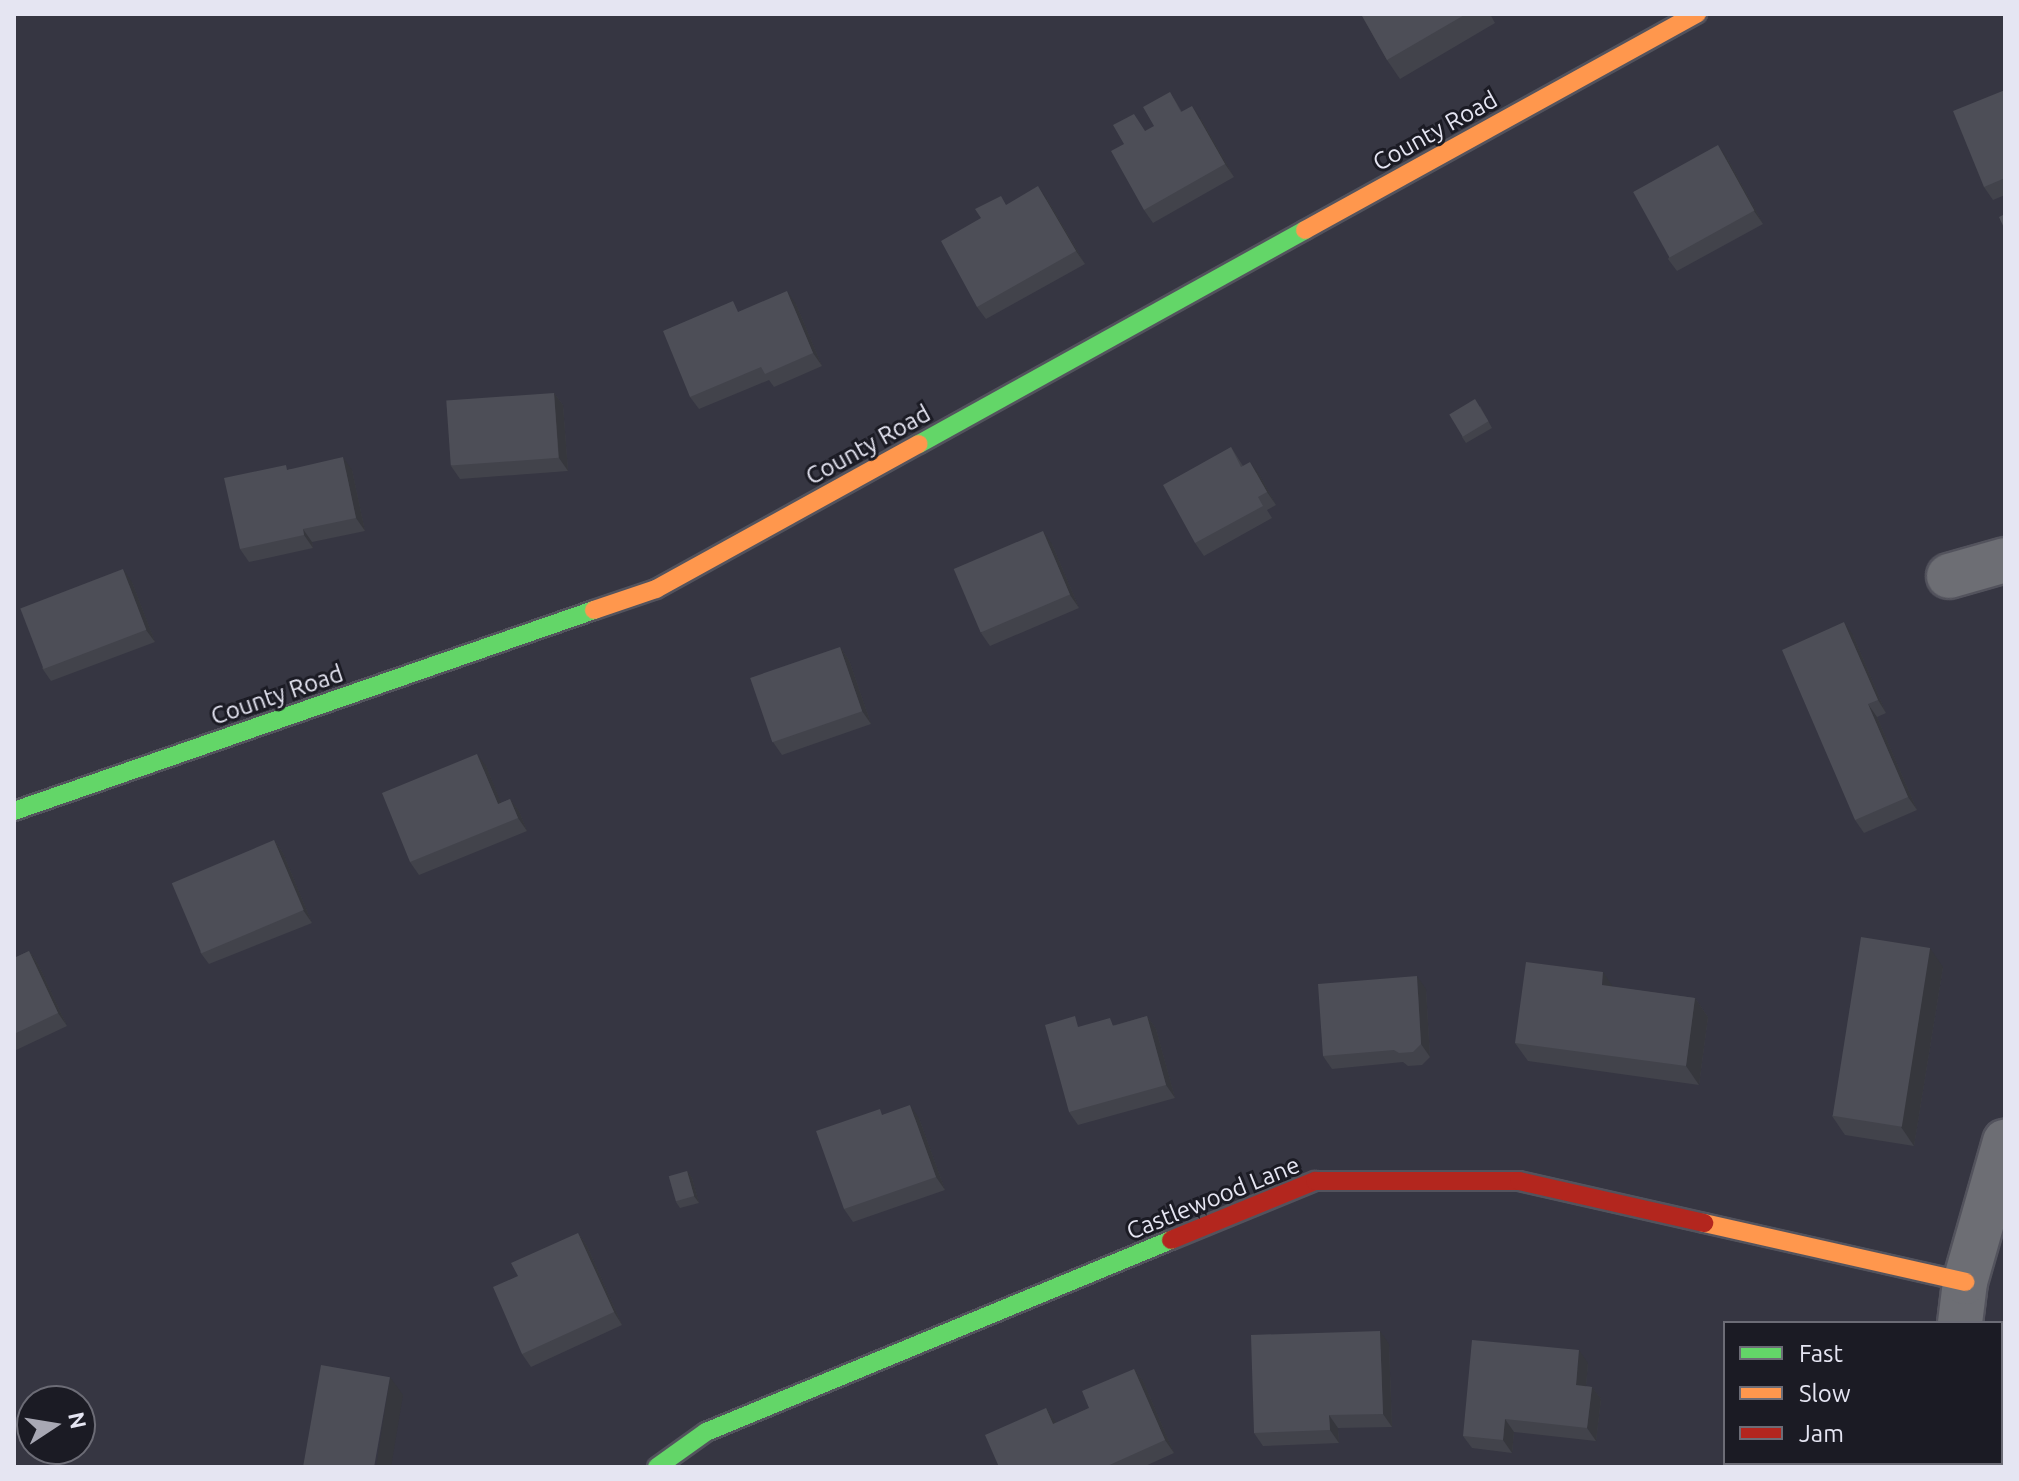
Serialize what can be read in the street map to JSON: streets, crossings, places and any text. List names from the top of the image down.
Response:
{
  "streets": {
    "street": ["County Road", "Castlewood Lane"]
  },
  "legend": ["Fast", "Slow", "Jam"],
  "north": "right"
}
